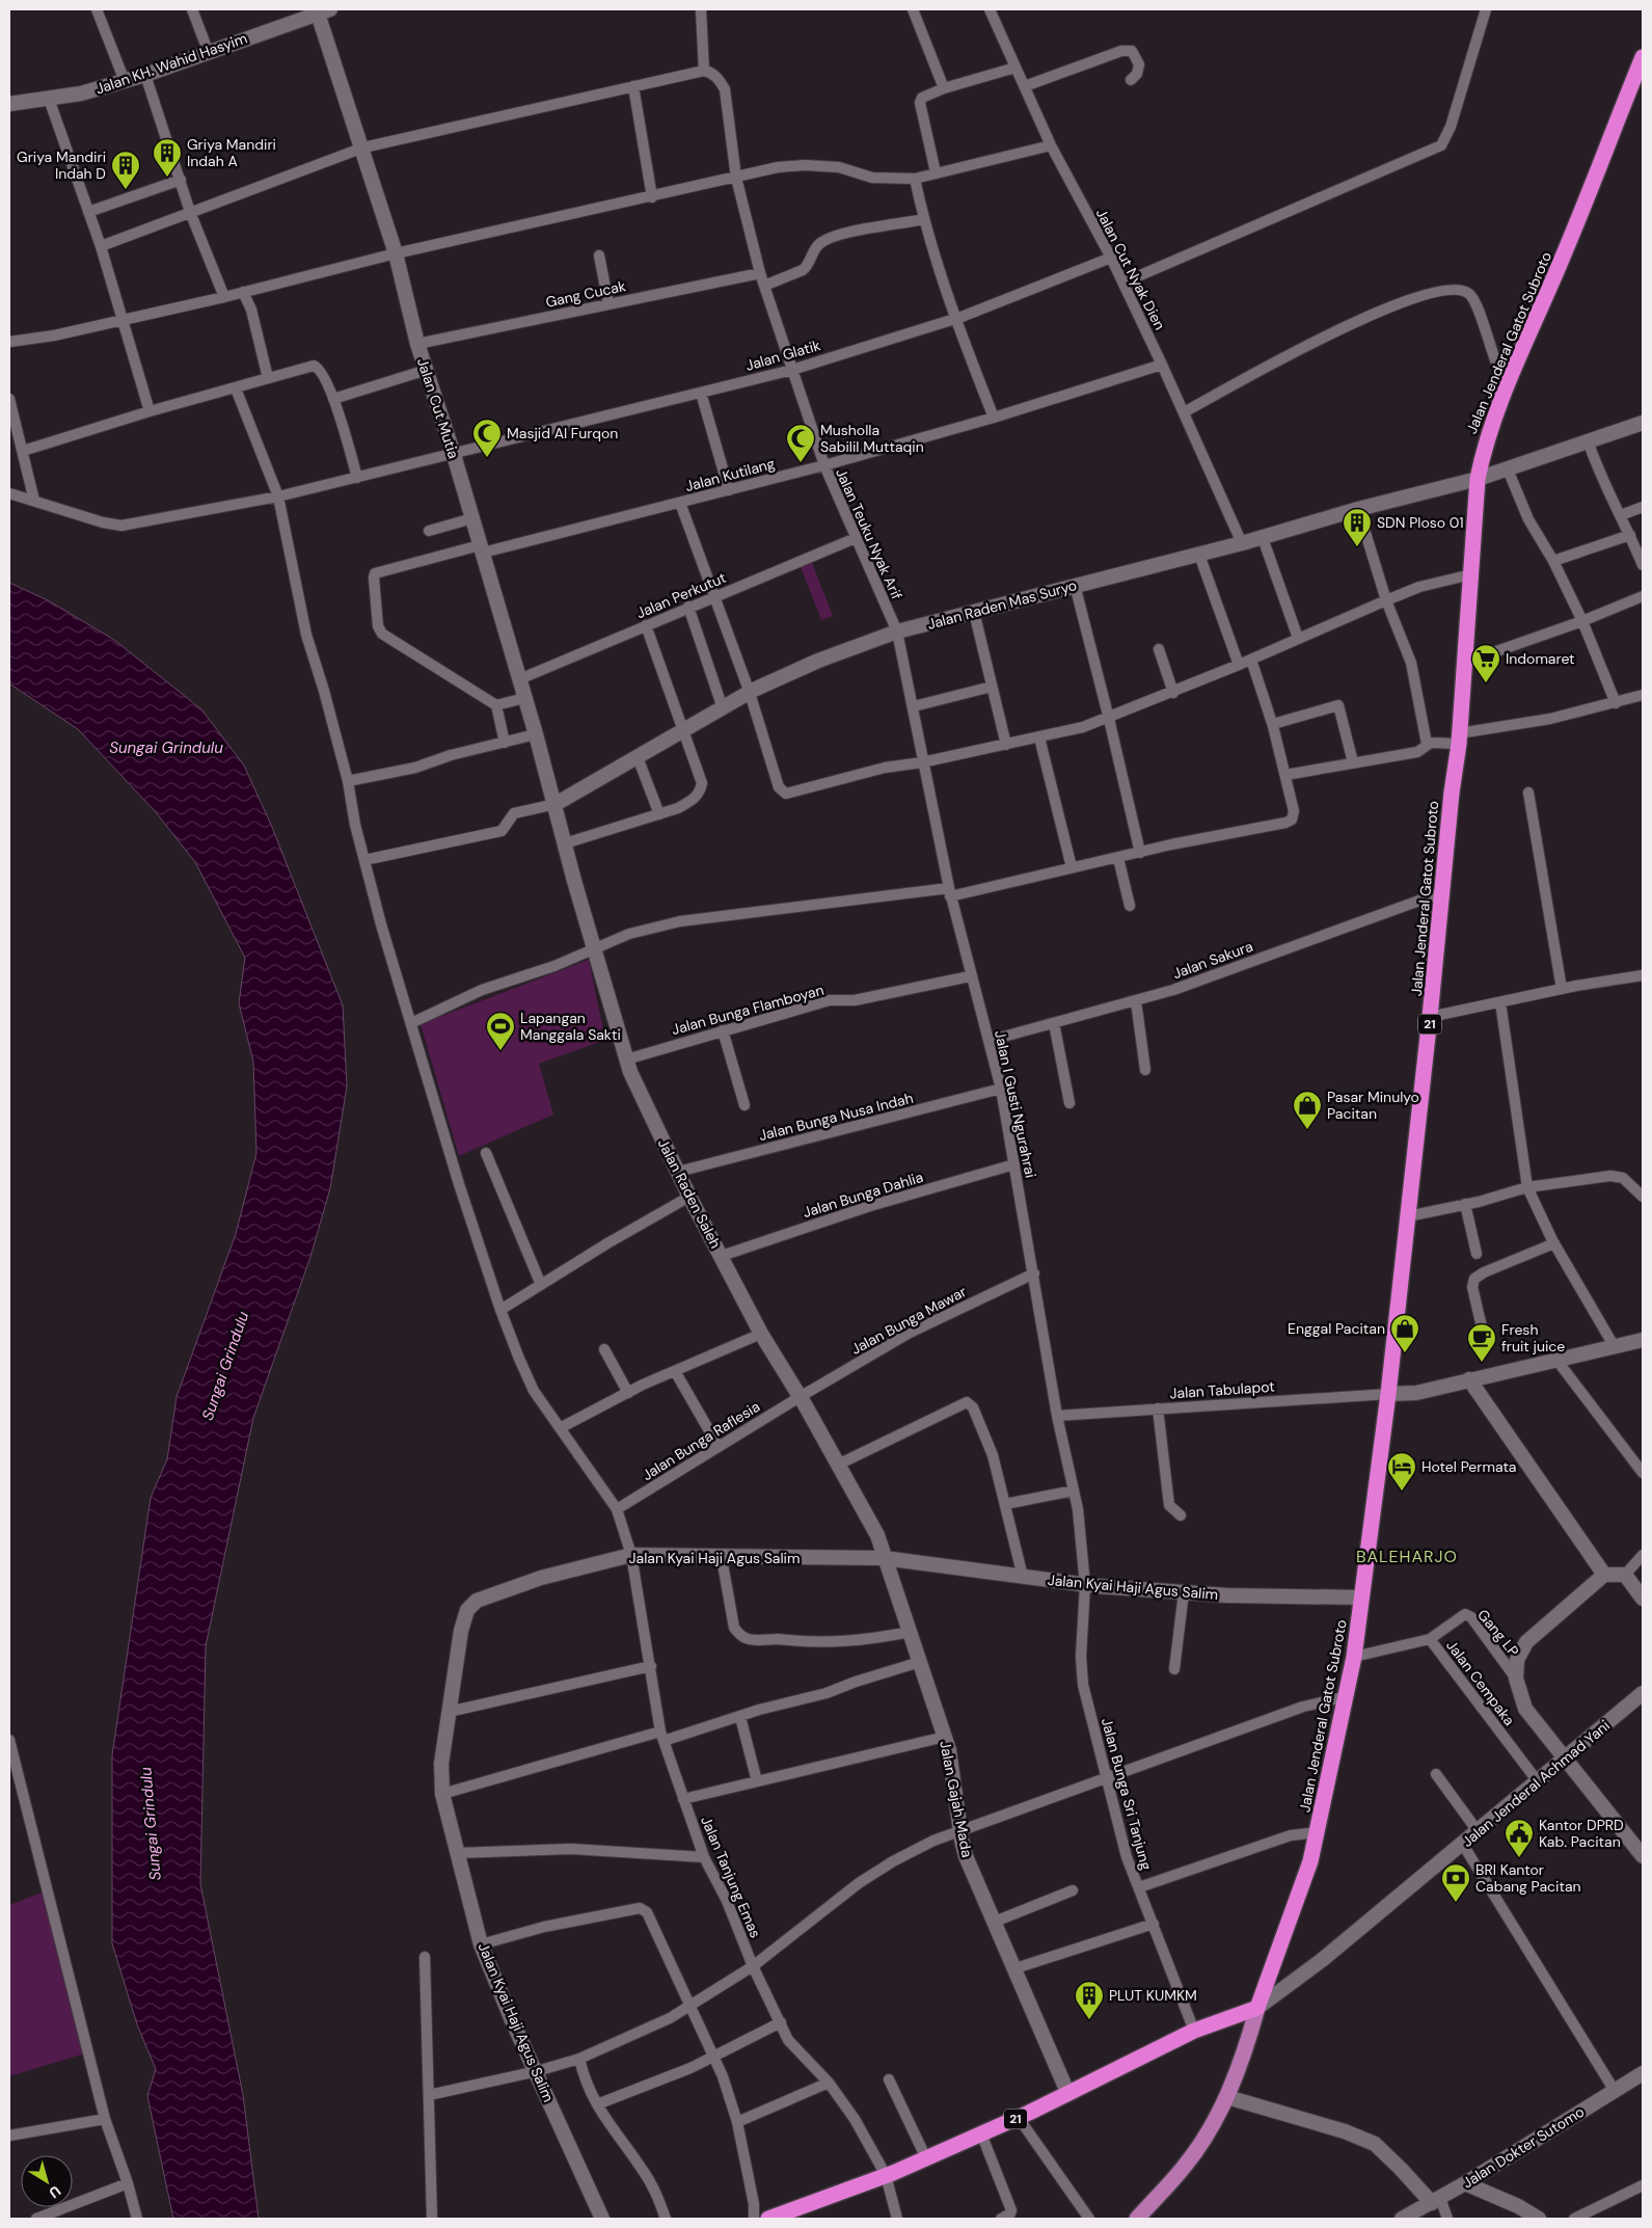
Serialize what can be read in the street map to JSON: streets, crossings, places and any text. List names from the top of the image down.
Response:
{
  "streets": {
    "highway": ["Jalan Jenderal Gatot Subroto", "21"],
    "street": [
      "Jalan KH. Wahid Hasyim",
      "Jalan Cut Nyak Dien",
      "Gang Cucak",
      "Jalan Glatik",
      "Jalan Cut Mutia",
      "Jalan Kutilang",
      "Jalan Teuku Nyak Arif",
      "Jalan Perkutut",
      "Jalan Raden Mas Suryo",
      "Jalan Sakura",
      "Jalan Bunga Flamboyan",
      "Jalan I Gusti Ngurahrai",
      "Jalan Bunga Nusa Indah",
      "Jalan Raden Saleh",
      "Jalan Bunga Dahlia",
      "Jalan Bunga Mawar",
      "Jalan Tabulapot",
      "Jalan Bunga Raflesia",
      "Jalan Kyai Haji Agus Salim",
      "Gang LP",
      "Jalan Cempaka",
      "Jalan Jenderal Achmad Yani",
      "Jalan Bunga Sri Tanjung",
      "Jalan Gajah Mada",
      "Jalan Tanjung Emas",
      "Jalan Dokter Sutomo"
    ]
  },
  "crossings": [
    ["Jalan KH. Wahid Hasyim", "Jalan Cut Mutia"],
    ["Jalan Cut Nyak Dien", "Jalan Glatik"],
    ["Jalan Cut Nyak Dien", "Jalan Kutilang"],
    ["Jalan Cut Nyak Dien", "Jalan Raden Mas Suryo"],
    ["Gang Cucak", "Jalan Cut Mutia"],
    ["Gang Cucak", "Jalan Teuku Nyak Arif"],
    ["Jalan Jenderal Gatot Subroto", "Jalan Raden Mas Suryo"],
    ["Jalan Jenderal Gatot Subroto", "Jalan Sakura"],
    ["Jalan Jenderal Gatot Subroto", "21"],
    ["Jalan Jenderal Gatot Subroto", "Jalan Tabulapot"],
    ["Jalan Jenderal Gatot Subroto", "Jalan Kyai Haji Agus Salim"],
    ["Jalan Jenderal Gatot Subroto", "Jalan Cempaka"],
    ["Jalan Jenderal Gatot Subroto", "Jalan Jenderal Achmad Yani"],
    ["Jalan Glatik", "Jalan Cut Mutia"],
    ["Jalan Glatik", "Jalan Teuku Nyak Arif"],
    ["Jalan Glatik", "Jalan Tanjung Emas"],
    ["Jalan Cut Mutia", "Jalan Kutilang"],
    ["Jalan Cut Mutia", "Jalan Perkutut"],
    ["Jalan Cut Mutia", "Jalan Raden Mas Suryo"],
    ["Jalan Cut Mutia", "Jalan Raden Saleh"],
    ["Jalan Kutilang", "Jalan Teuku Nyak Arif"],
    ["Jalan Teuku Nyak Arif", "Jalan Perkutut"],
    ["Jalan Teuku Nyak Arif", "Jalan Raden Mas Suryo"],
    ["Jalan Teuku Nyak Arif", "Jalan I Gusti Ngurahrai"],
    ["Jalan Raden Mas Suryo", "Jalan I Gusti Ngurahrai"],
    ["Jalan Raden Mas Suryo", "Jalan Raden Saleh"],
    ["Jalan Sakura", "Jalan I Gusti Ngurahrai"],
    ["Jalan Bunga Flamboyan", "Jalan I Gusti Ngurahrai"],
    ["Jalan Bunga Flamboyan", "Jalan Raden Saleh"],
    ["21", "Jalan Jenderal Achmad Yani"],
    ["21", "Jalan Bunga Sri Tanjung"],
    ["21", "Jalan Gajah Mada"],
    ["21", "Jalan Tanjung Emas"],
    ["Jalan I Gusti Ngurahrai", "Jalan Bunga Nusa Indah"],
    ["Jalan I Gusti Ngurahrai", "Jalan Bunga Dahlia"],
    ["Jalan I Gusti Ngurahrai", "Jalan Bunga Mawar"],
    ["Jalan I Gusti Ngurahrai", "Jalan Tabulapot"],
    ["Jalan I Gusti Ngurahrai", "Jalan Kyai Haji Agus Salim"],
    ["Jalan I Gusti Ngurahrai", "Jalan Bunga Sri Tanjung"],
    ["Jalan Bunga Nusa Indah", "Jalan Raden Saleh"],
    ["Jalan Raden Saleh", "Jalan Bunga Dahlia"],
    ["Jalan Raden Saleh", "Jalan Bunga Mawar"],
    ["Jalan Raden Saleh", "Jalan Bunga Raflesia"],
    ["Jalan Raden Saleh", "Jalan Kyai Haji Agus Salim"],
    ["Jalan Raden Saleh", "Jalan Gajah Mada"],
    ["Jalan Bunga Mawar", "Jalan Bunga Raflesia"],
    ["Jalan Bunga Raflesia", "Jalan Tanjung Emas"],
    ["Jalan Kyai Haji Agus Salim", "Jalan Bunga Sri Tanjung"],
    ["Jalan Kyai Haji Agus Salim", "Jalan Gajah Mada"],
    ["Jalan Kyai Haji Agus Salim", "Jalan Tanjung Emas"],
    ["Gang LP", "Jalan Cempaka"],
    ["Jalan Cempaka", "Jalan Jenderal Achmad Yani"]
  ],
  "districts": ["BALEHARJO"],
  "water": ["Sungai Grindulu"],
  "places": {
    "building": [
      "Griya Mandiri Indah A",
      "Griya Mandiri Indah D",
      "SDN Ploso 01",
      "PLUT KUMKM"
    ],
    "mosque": ["Masjid Al Furqon", "Musholla Sabilil Muttaqin"],
    "supermarket": ["Indomaret"],
    "sports": ["Lapangan Manggala Sakti"],
    "shop": ["Pasar Minulyo Pacitan", "Enggal Pacitan"],
    "cafe": ["Fresh fruit juice"],
    "hotel": ["Hotel Permata"],
    "public building": ["Kantor DPRD Kab. Pacitan"],
    "bank": ["BRI Kantor Cabang Pacitan"]
  },
  "north": "bottom right"
}
